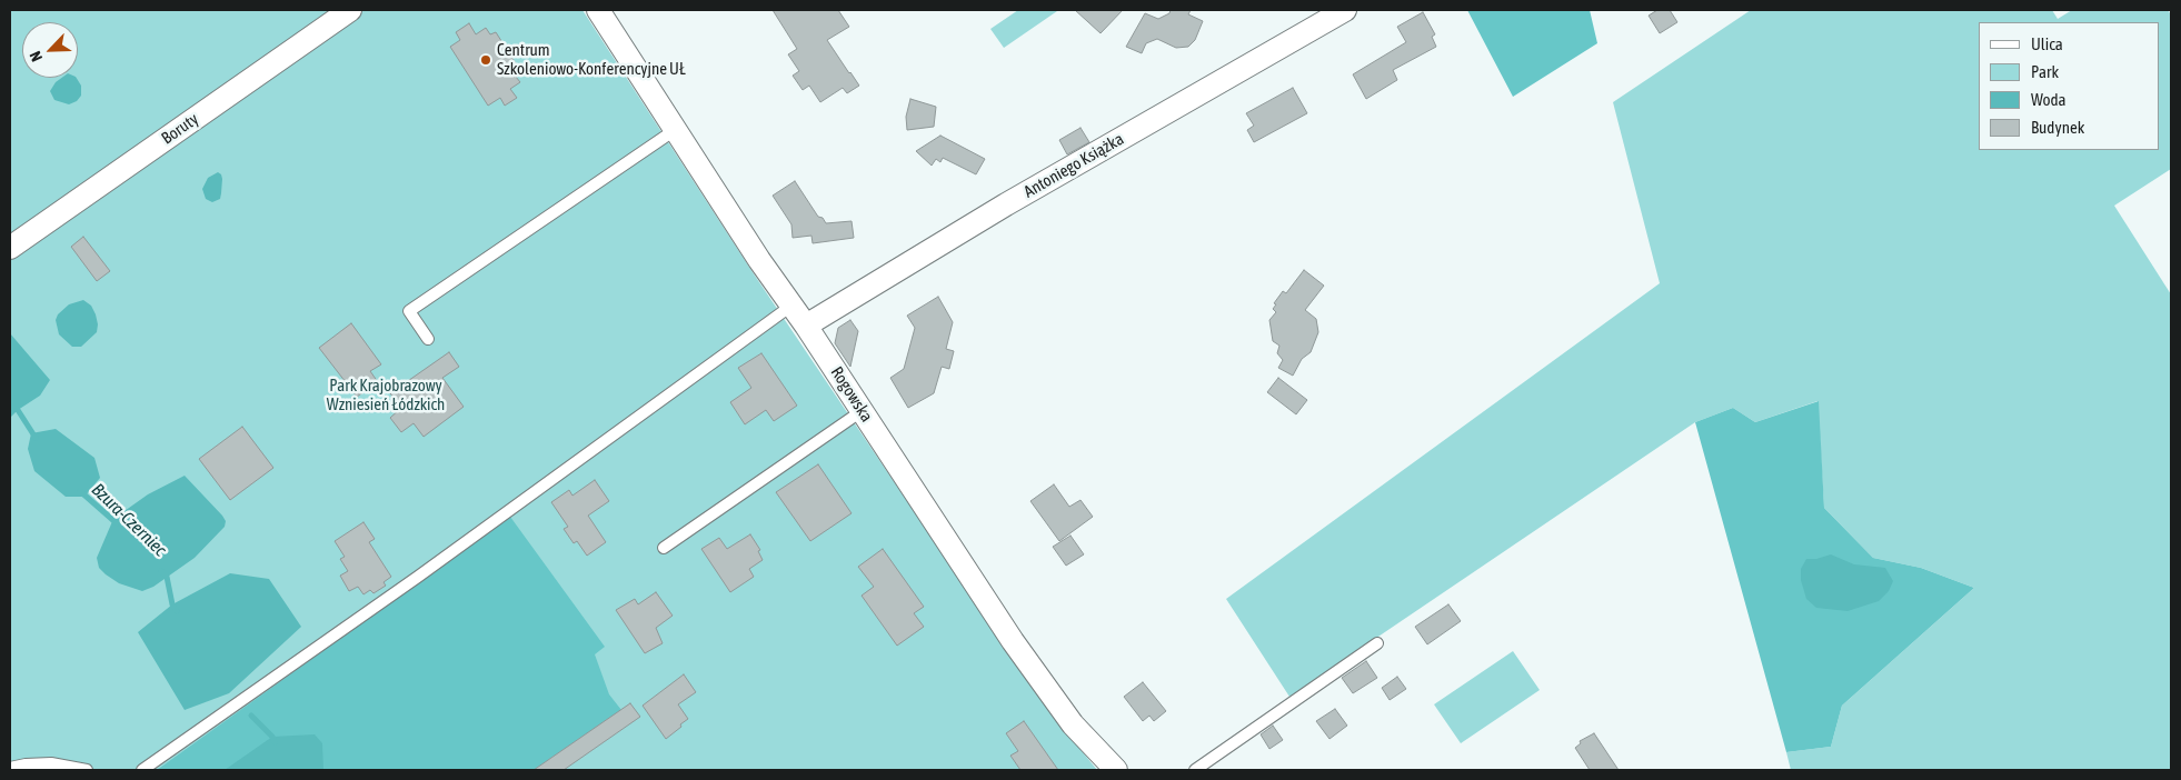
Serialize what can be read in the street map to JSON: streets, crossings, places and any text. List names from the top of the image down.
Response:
{
  "streets": {
    "street": ["Boruty", "Antoniego Książka", "Rogowska"]
  },
  "crossings": [
    ["Antoniego Książka", "Rogowska"]
  ],
  "water": ["Bzura-Czerniec"],
  "parks": ["Park Krajobrazowy Wzniesień Łódzkich"],
  "places": ["Centrum Szkoleniowo-Konferencyjne UŁ"],
  "legend": [
    "Ulica",
    "Park",
    "Woda",
    "Budynek"
  ],
  "north": "bottom left"
}
